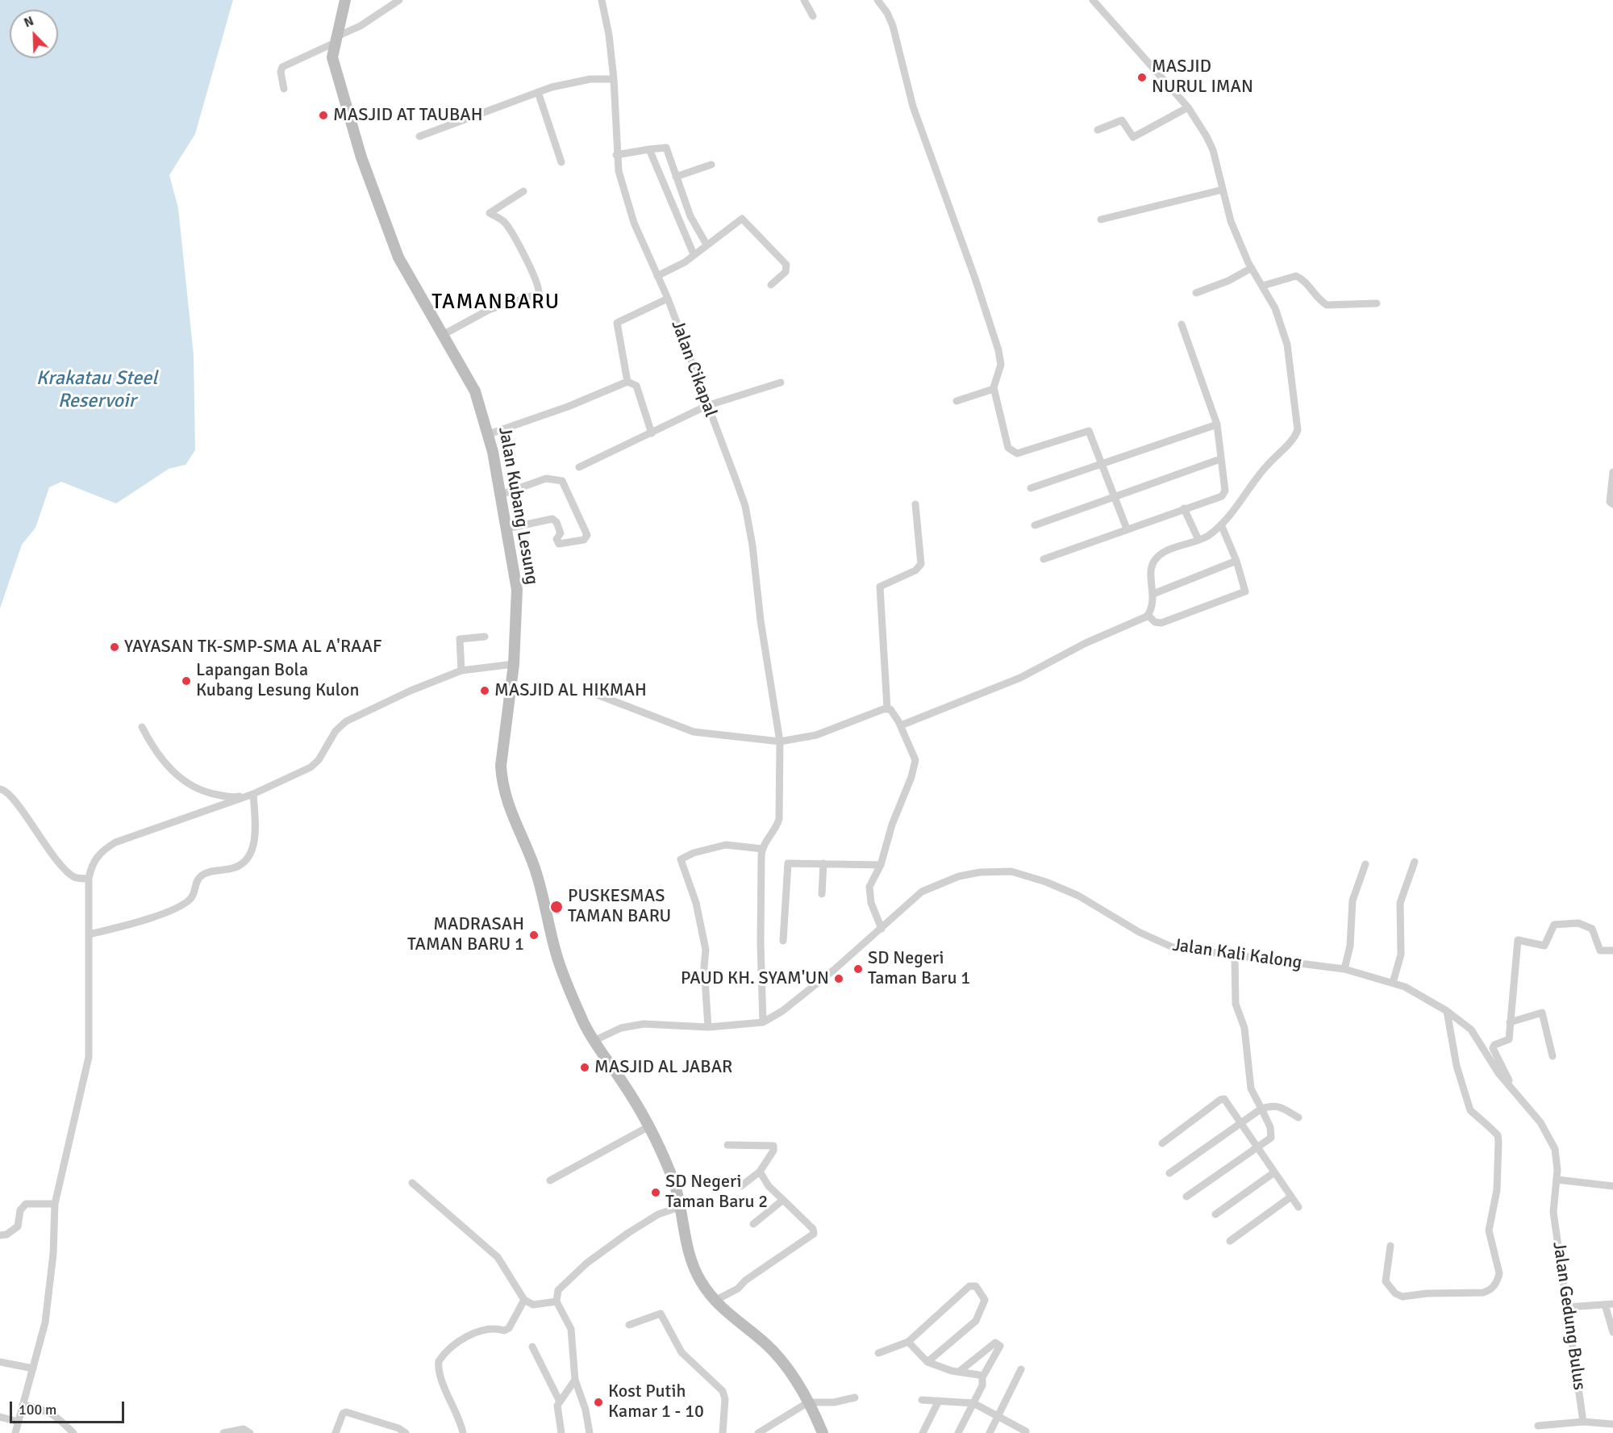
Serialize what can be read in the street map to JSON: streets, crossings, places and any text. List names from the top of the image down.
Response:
{
  "streets": {
    "street": [
      "Jalan Cikapal",
      "Jalan Kubang Lesung",
      "Jalan Kali Kalong",
      "Jalan Gedung Bulus"
    ]
  },
  "crossings": [
    ["Jalan Kubang Lesung", "Jalan Kali Kalong"],
    ["Jalan Kali Kalong", "Jalan Gedung Bulus"]
  ],
  "districts": ["TAMANBARU"],
  "water": ["Krakatau Steel Reservoir"],
  "places": [
    "MASJID NURUL IMAN",
    "MASJID AT TAUBAH",
    "YAYASAN TK-SMP-SMA AL A'RAAF",
    "Lapangan Bola Kubang Lesung Kulon",
    "MASJID AL HIKMAH",
    "PUSKESMAS TAMAN BARU",
    "MADRASAH TAMAN BARU 1",
    "SD Negeri Taman Baru 1",
    "PAUD KH. SYAM'UN",
    "MASJID AL JABAR",
    "SD Negeri Taman Baru 2",
    "Kost Putih Kamar 1 - 10"
  ],
  "scale_bar": "100 m",
  "north": "top left"
}
